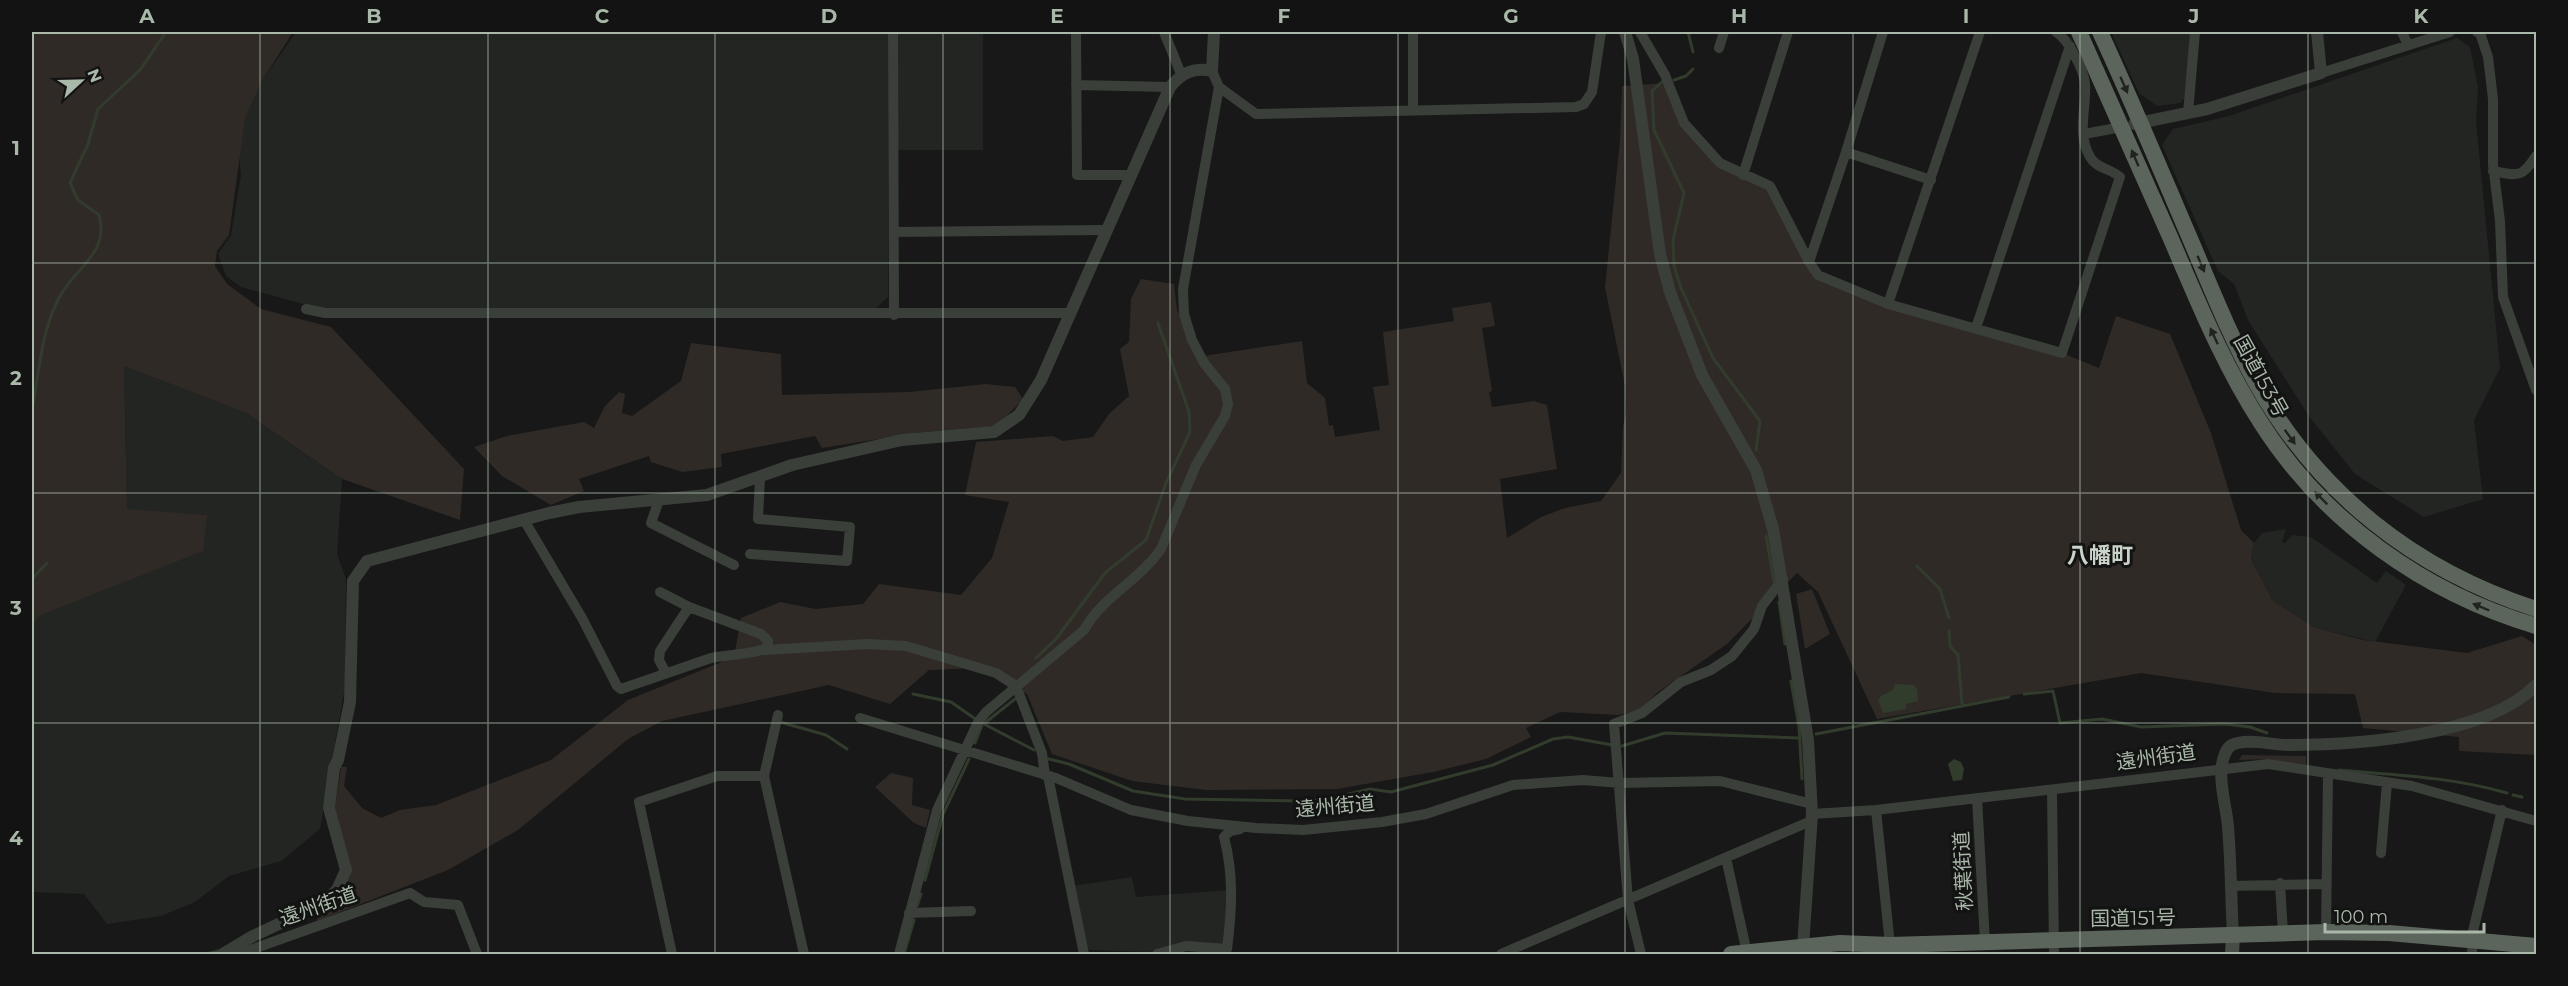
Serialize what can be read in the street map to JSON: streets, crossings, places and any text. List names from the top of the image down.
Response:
{
  "streets": {
    "highway": ["国道153号", "国道151号"],
    "street": ["遠州街道", "秋葉街道"]
  },
  "crossings": [
    ["遠州街道", "秋葉街道"],
    ["秋葉街道", "国道151号"]
  ],
  "districts": ["八幡町"],
  "scale_bar": "100 m",
  "north": "right",
  "grid": {
    "columns": [
      "A",
      "B",
      "C",
      "D",
      "E",
      "F",
      "G",
      "H",
      "I",
      "J",
      "K"
    ],
    "rows": [
      "1",
      "2",
      "3",
      "4"
    ]
  }
}
